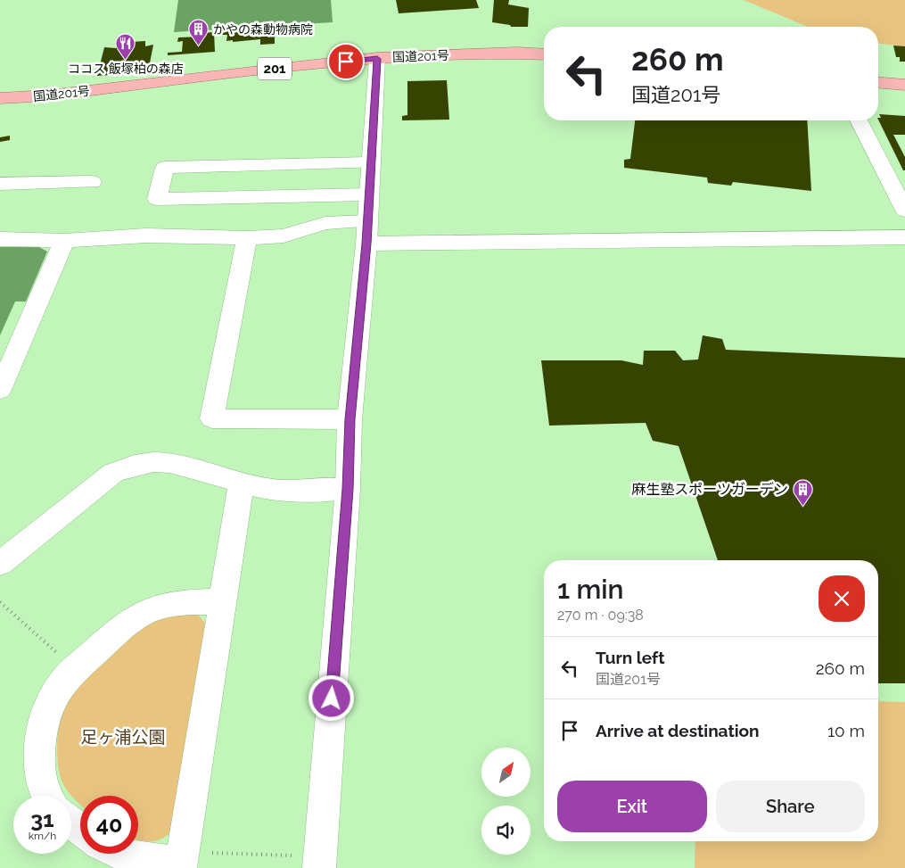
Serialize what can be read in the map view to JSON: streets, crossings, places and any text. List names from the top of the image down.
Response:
{
  "streets": {
    "highway": ["国道201号", "201"]
  },
  "parks": ["足ヶ浦公園"],
  "places": {
    "building": ["かやの森動物病院", "麻生塾スポーツガーデン"],
    "restaurant": ["ココス 飯塚柏の森店"]
  },
  "north": "top right",
  "page": {
    "turn": ["260 m", "国道201号"],
    "heading": ["1 min", "270 m · 09:38"],
    "list": [
      {
        "name": "Turn left",
        "note": "国道201号",
        "value": "260 m"
      },
      {
        "name": "Arrive at destination",
        "value": "10 m"
      }
    ],
    "buttons": ["Exit", "Share"],
    "speed": "31 km/h",
    "limit": "40"
  }
}
